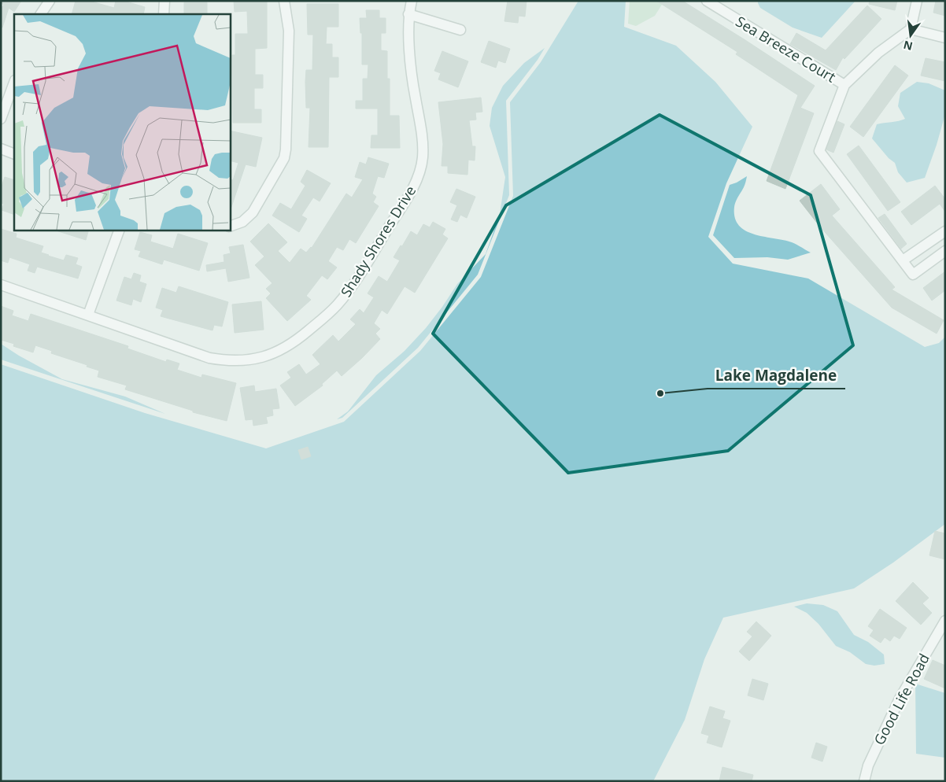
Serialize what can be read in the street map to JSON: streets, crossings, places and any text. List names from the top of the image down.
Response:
{
  "streets": {
    "street": ["Sea Breeze Court", "Shady Shores Drive", "Good Life Road"]
  },
  "places": ["Lake Magdalene"],
  "north": "bottom"
}
